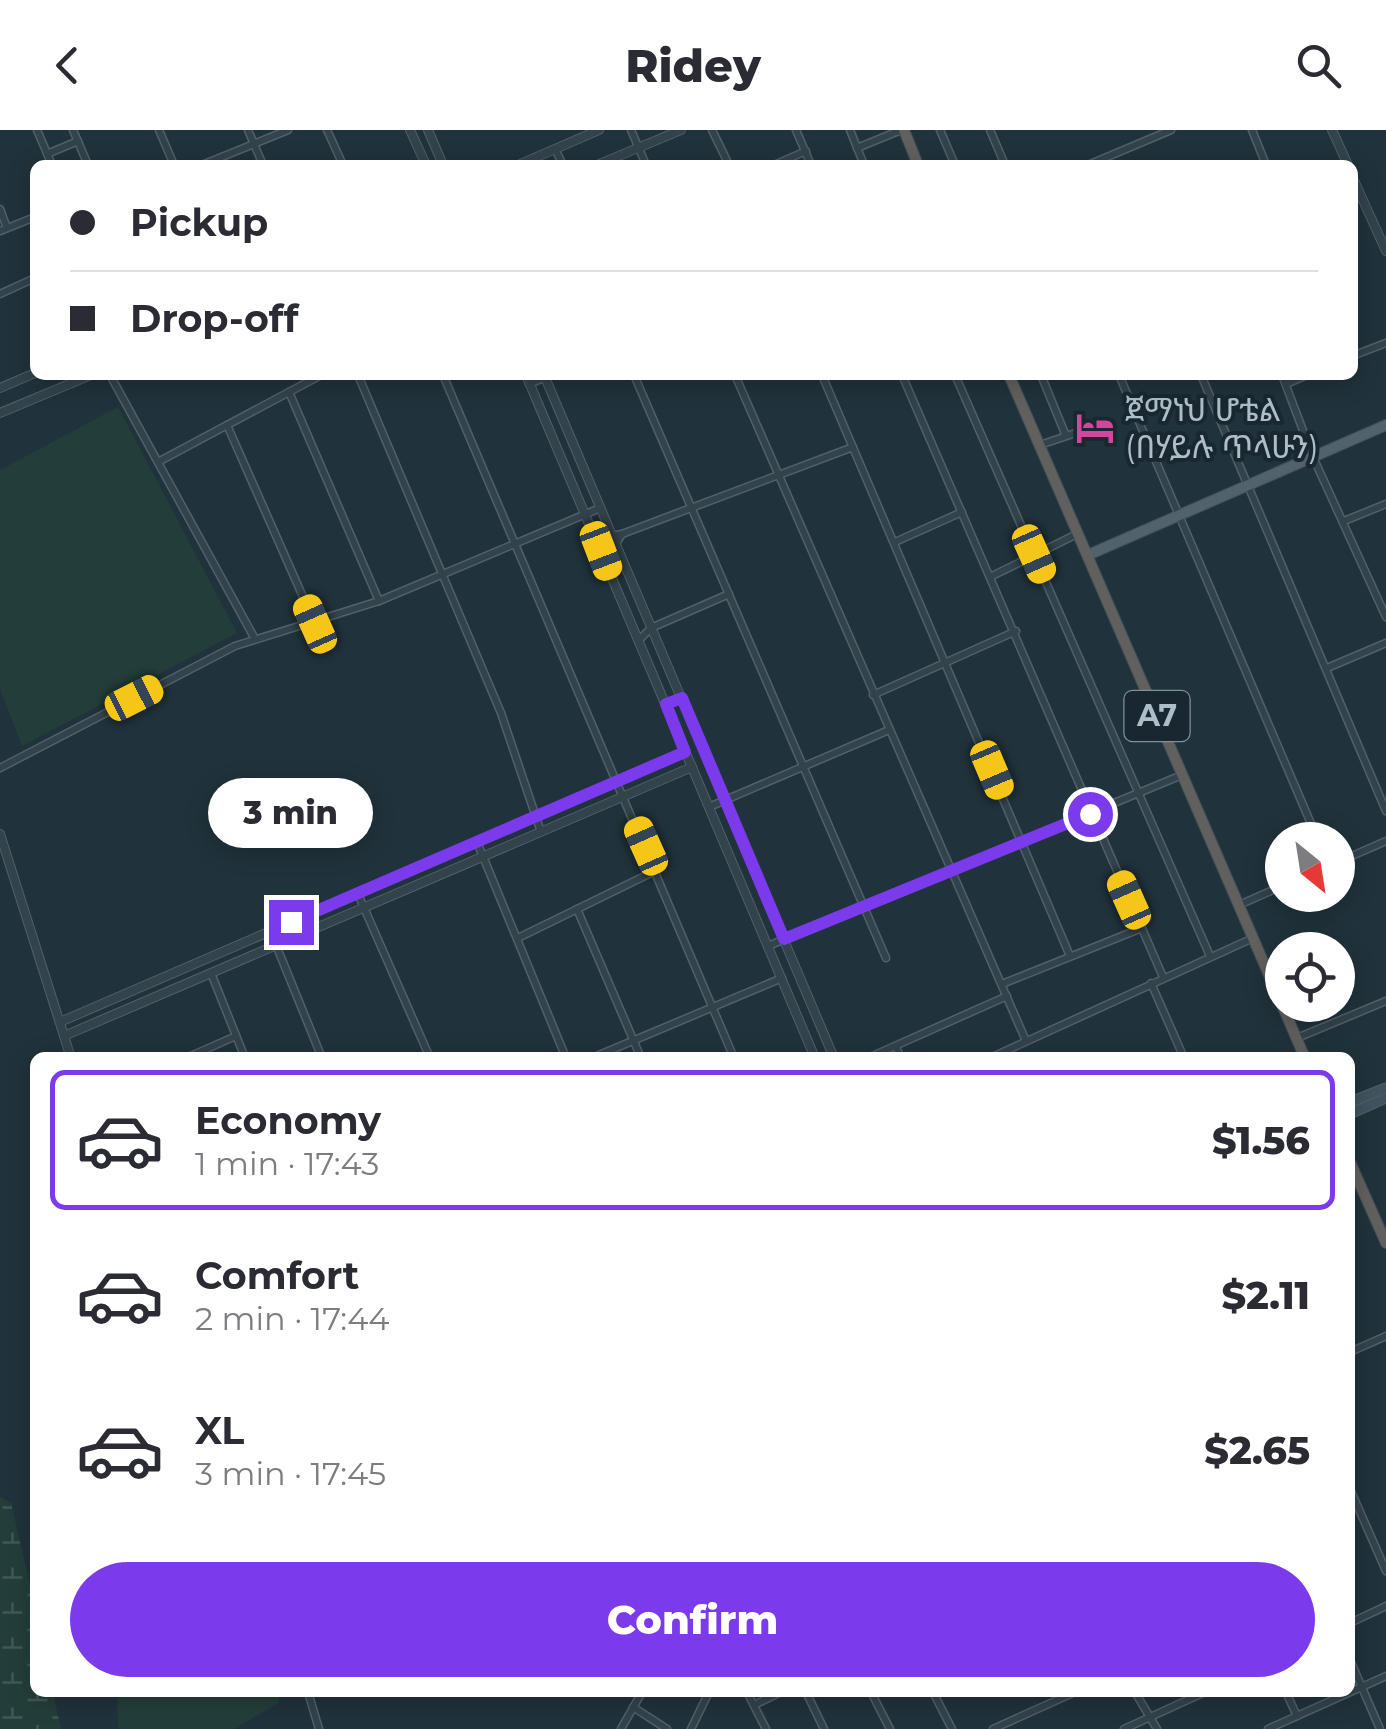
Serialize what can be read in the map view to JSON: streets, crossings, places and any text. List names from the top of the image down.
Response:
{
  "streets": {
    "highway": ["A7"]
  },
  "places": {
    "hotel": ["ጀማነህ ሆቴል (በሃይሉ ጥላሁን)"]
  },
  "north": "bottom right",
  "page": {
    "header": "Ridey",
    "banner": ["Pickup", "Drop-off"],
    "bubble": "3 min",
    "list": [
      {
        "name": "Economy",
        "note": "1 min · 17:43",
        "value": "$1.56"
      },
      {
        "name": "Comfort",
        "note": "2 min · 17:44",
        "value": "$2.11"
      },
      {
        "name": "XL",
        "note": "3 min · 17:45",
        "value": "$2.65"
      }
    ],
    "buttons": "Confirm"
  }
}
